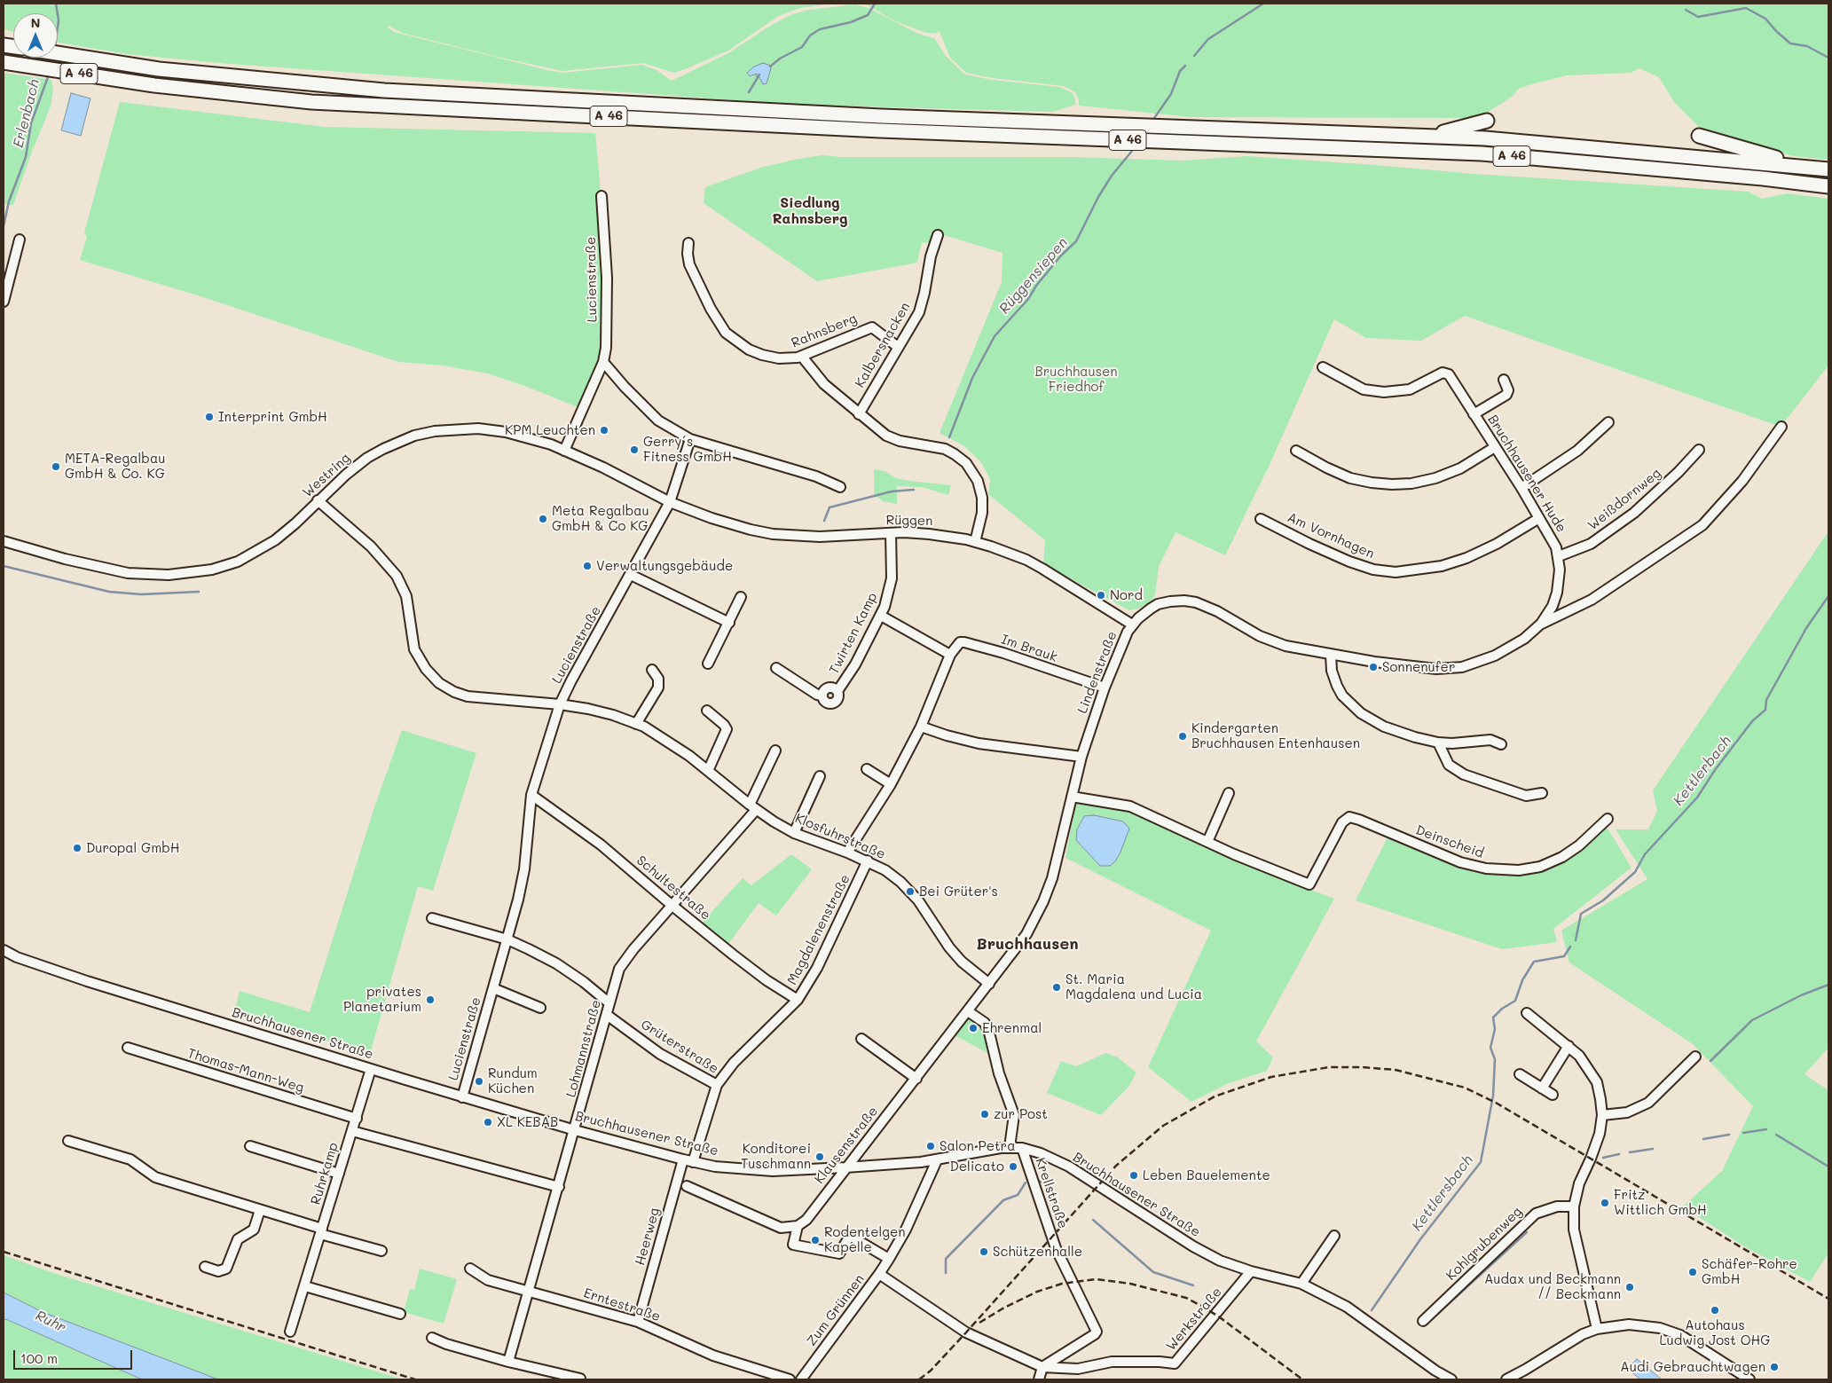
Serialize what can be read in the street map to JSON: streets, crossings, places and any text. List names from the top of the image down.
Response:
{
  "streets": {
    "highway": ["A 46"],
    "street": [
      "Lucienstraße",
      "Rahnsberg",
      "Kalbersnacken",
      "Bruchhausener Hude",
      "Westring",
      "Weißdornweg",
      "Rüggen",
      "Am Vornhagen",
      "Twirten Kamp",
      "Im Brauk",
      "Lindenstraße",
      "Klosfuhrstraße",
      "Deinscheid",
      "Schultestraße",
      "Magdalenenstraße",
      "Bruchhausener Straße",
      "Grüterstraße",
      "Lohmannstraße",
      "Thomas-Mann-Weg",
      "Klausenstraße",
      "Ruhrkamp",
      "Krellstraße",
      "Heerweg",
      "Kohlgrubenweg",
      "Erntestraße",
      "Zum Grünnen",
      "Werkstraße"
    ]
  },
  "crossings": [
    ["Lucienstraße", "Westring"],
    ["Lucienstraße", "Rüggen"],
    ["Lucienstraße", "Klosfuhrstraße"],
    ["Lucienstraße", "Schultestraße"],
    ["Lucienstraße", "Bruchhausener Straße"],
    ["Rahnsberg", "Kalbersnacken"],
    ["Kalbersnacken", "Rüggen"],
    ["Bruchhausener Hude", "Weißdornweg"],
    ["Bruchhausener Hude", "Am Vornhagen"],
    ["Bruchhausener Hude", "Lindenstraße"],
    ["Westring", "Rüggen"],
    ["Westring", "Klosfuhrstraße"],
    ["Rüggen", "Twirten Kamp"],
    ["Rüggen", "Lindenstraße"],
    ["Im Brauk", "Lindenstraße"],
    ["Lindenstraße", "Klosfuhrstraße"],
    ["Lindenstraße", "Klausenstraße"],
    ["Klosfuhrstraße", "Magdalenenstraße"],
    ["Klosfuhrstraße", "Lohmannstraße"],
    ["Klosfuhrstraße", "Klausenstraße"],
    ["Schultestraße", "Magdalenenstraße"],
    ["Schultestraße", "Lohmannstraße"],
    ["Magdalenenstraße", "Bruchhausener Straße"],
    ["Magdalenenstraße", "Grüterstraße"],
    ["Bruchhausener Straße", "Lohmannstraße"],
    ["Bruchhausener Straße", "Klausenstraße"],
    ["Bruchhausener Straße", "Ruhrkamp"],
    ["Bruchhausener Straße", "Krellstraße"],
    ["Bruchhausener Straße", "Heerweg"],
    ["Bruchhausener Straße", "Zum Grünnen"],
    ["Bruchhausener Straße", "Werkstraße"],
    ["Grüterstraße", "Lohmannstraße"],
    ["Lohmannstraße", "Erntestraße"],
    ["Thomas-Mann-Weg", "Ruhrkamp"],
    ["Krellstraße", "Werkstraße"],
    ["Heerweg", "Erntestraße"]
  ],
  "districts": ["Siedlung Rahnsberg", "Bruchhausen"],
  "water": [
    "Erlenbach",
    "Rüggensiepen",
    "Kettlerbach",
    "Kettlersbach",
    "Ruhr"
  ],
  "parks": ["Bruchhausen Friedhof"],
  "places": [
    "Interprint GmbH",
    "KPM Leuchten",
    "Gerry´s Fitness GmbH",
    "META-Regalbau GmbH & Co. KG",
    "Meta Regalbau GmbH & Co KG",
    "Verwaltungsgebäude",
    "Nord",
    "Sonnenufer",
    "Kindergarten Bruchhausen Entenhausen",
    "Duropal GmbH",
    "Bei Grüter's",
    "St. Maria Magdalena und Lucia",
    "privates Planetarium",
    "Ehrenmal",
    "Rundum Küchen",
    "zur Post",
    "XL KEBAB",
    "Salon Petra",
    "Konditorei Tuschmann",
    "Delicato",
    "Leben Bauelemente",
    "Fritz Wittlich GmbH",
    "Rodentelgen Kapelle",
    "Schützenhalle",
    "Schäfer-Rohre GmbH",
    "Audax und Beckmann // Beckmann",
    "Autohaus Ludwig Jost OHG",
    "Audi Gebrauchtwagen"
  ],
  "scale_bar": "100 m",
  "north": "top"
}
